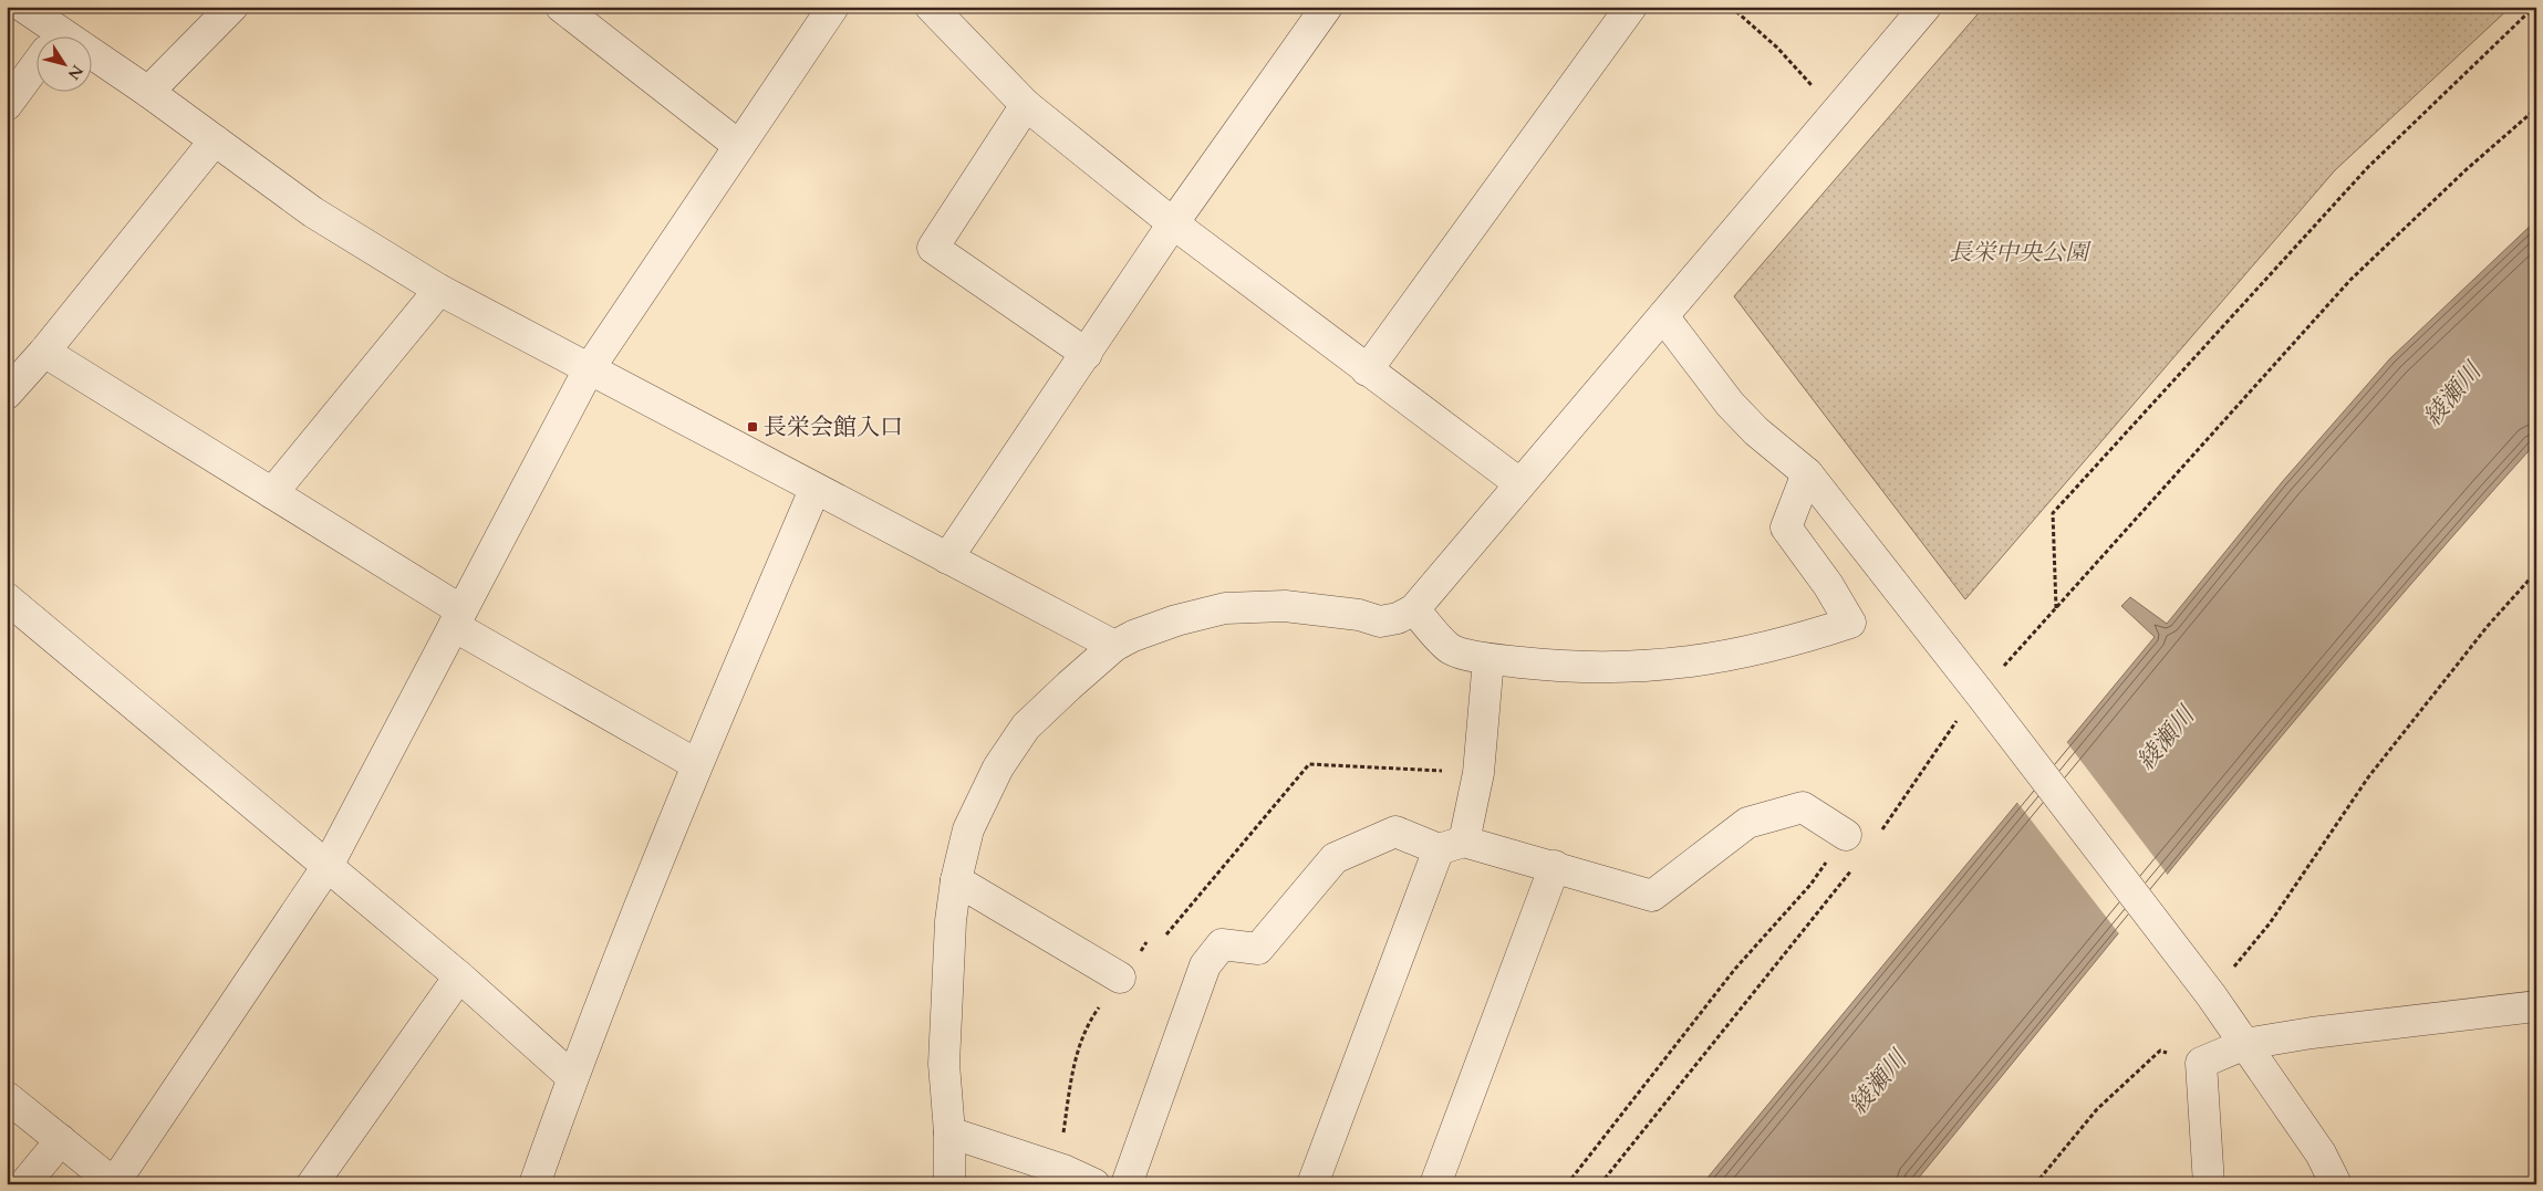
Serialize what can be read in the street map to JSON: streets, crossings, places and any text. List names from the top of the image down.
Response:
{
  "water": ["綾瀬川"],
  "parks": ["長栄中央公園"],
  "places": {
    "transit": ["長栄会館入口"]
  },
  "north": "bottom right"
}
